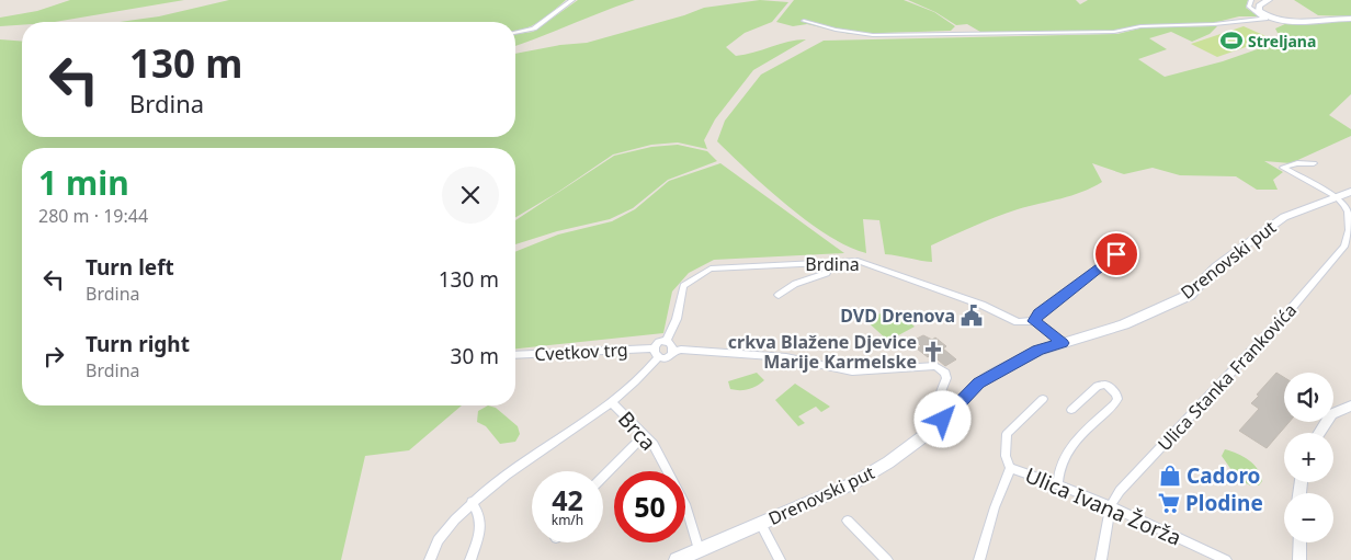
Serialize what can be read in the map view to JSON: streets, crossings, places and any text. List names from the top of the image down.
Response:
{
  "streets": {
    "main road": ["Drenovski put"],
    "street": [
      "Brdina",
      "Cvetkov trg",
      "Ulica Stanka Frankovića",
      "Brca",
      "Ulica Ivana Žorža"
    ]
  },
  "crossings": [
    ["Drenovski put", "Brdina"],
    ["Drenovski put", "Ulica Stanka Frankovića"],
    ["Drenovski put", "Brca"],
    ["Brdina", "Cvetkov trg"],
    ["Brdina", "Brca"],
    ["Cvetkov trg", "Brca"],
    ["Ulica Stanka Frankovića", "Ulica Ivana Žorža"]
  ],
  "places": {
    "sports": ["Streljana"],
    "public building": ["DVD Drenova"],
    "church": ["crkva Blažene Djevice Marije Karmelske"],
    "shop": ["Cadoro"],
    "supermarket": ["Plodine"]
  },
  "page": {
    "turn": ["130 m", "Brdina"],
    "heading": ["1 min", "280 m · 19:44"],
    "list": [
      {
        "name": "Turn left",
        "note": "Brdina",
        "value": "130 m"
      },
      {
        "name": "Turn right",
        "note": "Brdina",
        "value": "30 m"
      }
    ],
    "map_buttons": ["+", "−"],
    "speed": "42 km/h",
    "limit": "50"
  }
}
